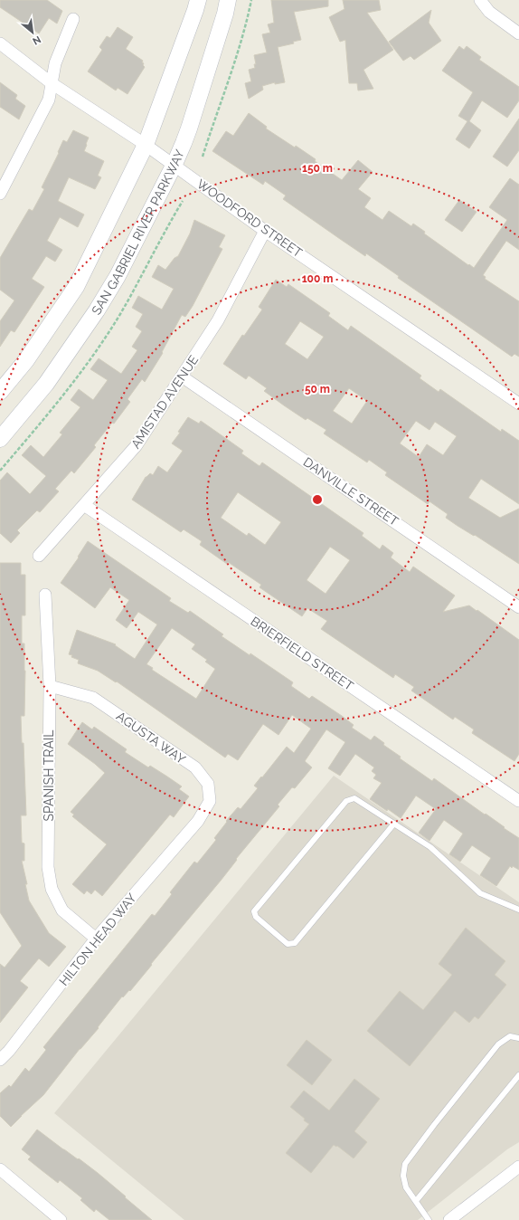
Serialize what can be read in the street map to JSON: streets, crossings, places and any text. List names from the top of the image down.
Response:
{
  "streets": {
    "main road": ["SAN GABRIEL RIVER PARKWAY"],
    "street": [
      "WOODFORD STREET",
      "AMISTAD AVENUE",
      "DANVILLE STREET",
      "BRIERFIELD STREET",
      "AGUSTA WAY",
      "SPANISH TRAIL",
      "HILTON HEAD WAY"
    ]
  },
  "crossings": [
    ["WOODFORD STREET", "SAN GABRIEL RIVER PARKWAY"],
    ["WOODFORD STREET", "AMISTAD AVENUE"],
    ["AMISTAD AVENUE", "DANVILLE STREET"],
    ["AMISTAD AVENUE", "BRIERFIELD STREET"],
    ["AGUSTA WAY", "SPANISH TRAIL"],
    ["AGUSTA WAY", "HILTON HEAD WAY"],
    ["SPANISH TRAIL", "HILTON HEAD WAY"]
  ],
  "north": "bottom right",
  "rings": ["150 m", "100 m", "50 m"]
}
